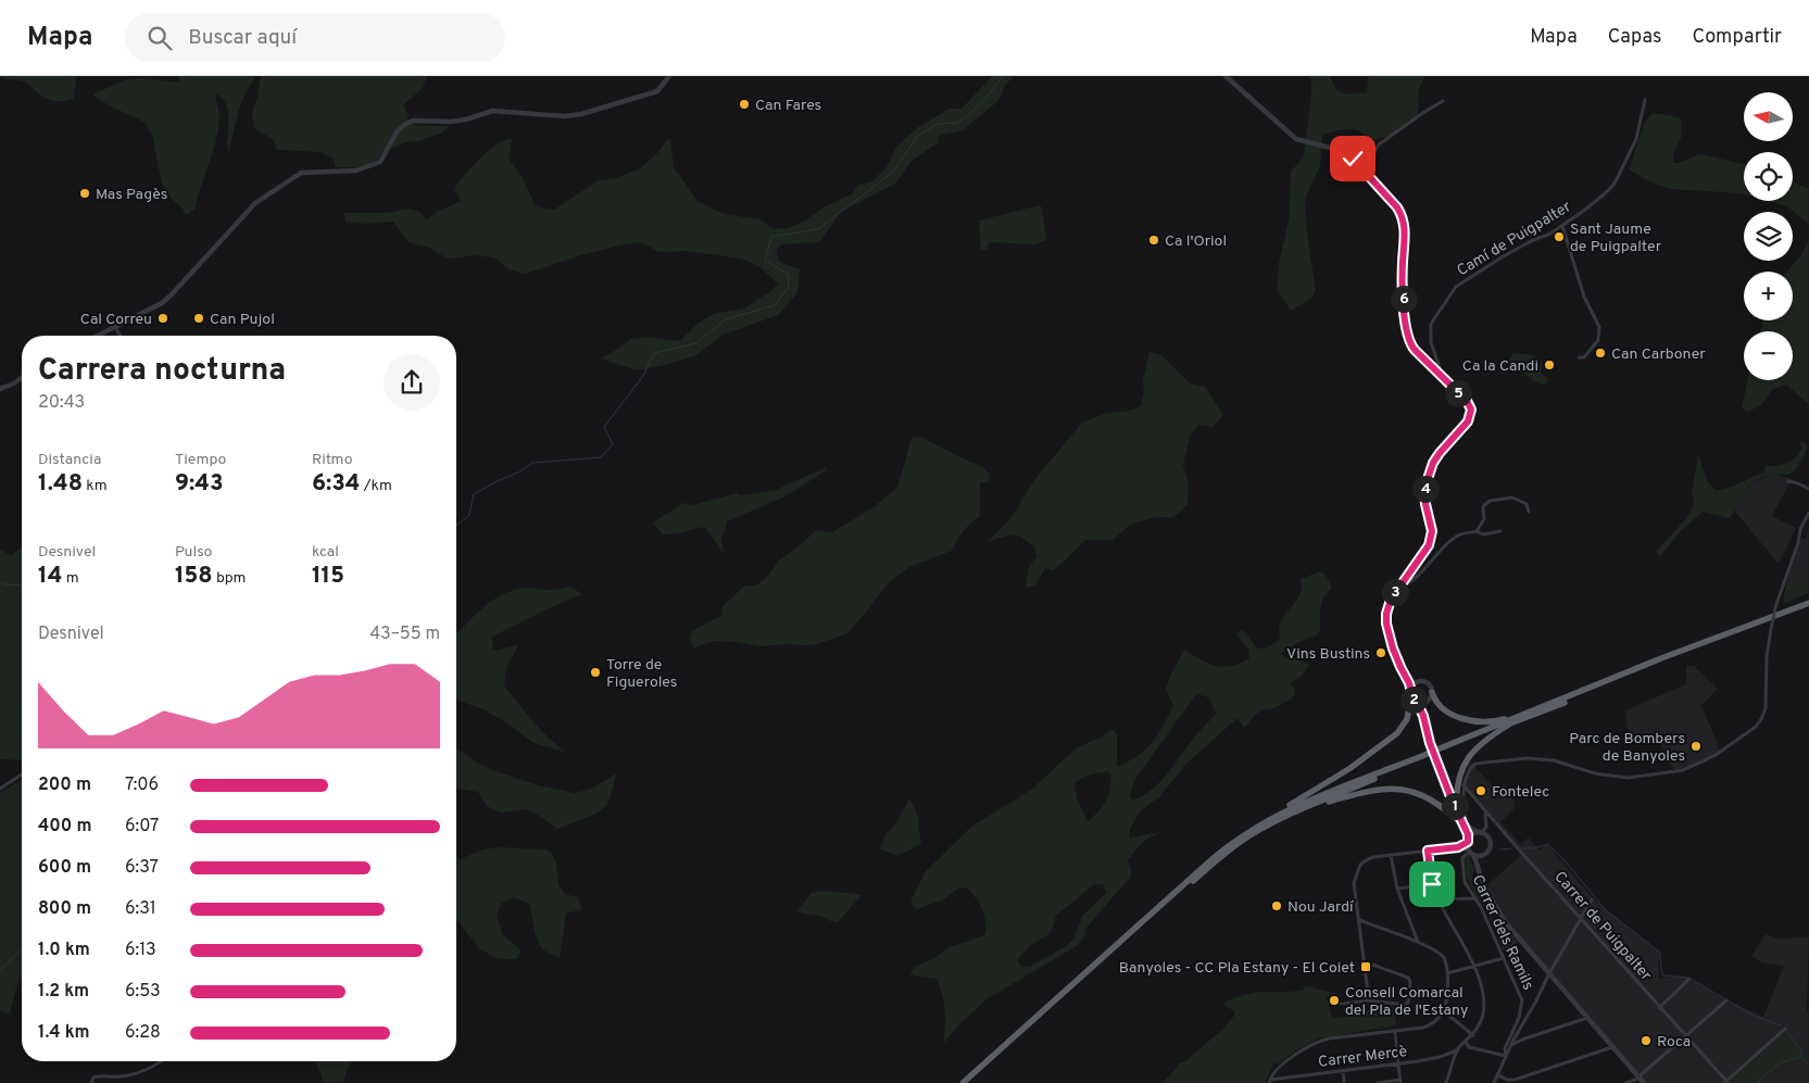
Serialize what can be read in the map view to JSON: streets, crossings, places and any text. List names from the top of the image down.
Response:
{
  "streets": {
    "street": [
      "Camí de Puigpalter",
      "Carrer de Puigpalter",
      "Carrer dels Ramils",
      "Carrer Mercè"
    ]
  },
  "places": {
    "other": [
      "Can Fares",
      "Mas Pagès",
      "Sant Jaume de Puigpalter",
      "Ca l'Oriol",
      "Cal Correu",
      "Can Pujol",
      "Can Carboner",
      "Ca la Candi",
      "Vins Bustins",
      "Torre de Figueroles",
      "Parc de Bombers de Banyoles",
      "Fontelec",
      "Nou Jardí",
      "Consell Comarcal del Pla de l'Estany",
      "Roca"
    ],
    "transit": ["Banyoles - CC Pla Estany - El Coiet"]
  },
  "north": "left",
  "page": {
    "header": "Mapa",
    "search": "Buscar aquí",
    "nav": ["Mapa", "Capas", "Compartir"],
    "map_buttons": ["+", "−"],
    "pins": [
      "6",
      "5",
      "4",
      "3",
      "2",
      "1"
    ],
    "heading": ["Carrera nocturna", "20:43"],
    "stats": [
      ["Distancia", "1.48 km"],
      ["Tiempo", "9:43"],
      ["Ritmo", "6:34 /km"],
      ["Desnivel", "14 m"],
      ["Pulso", "158 bpm"],
      ["kcal", "115"]
    ],
    "chart": ["Desnivel", "43–55 m"],
    "list": [
      {
        "name": "200 m",
        "note": "7:06"
      },
      {
        "name": "400 m",
        "note": "6:07"
      },
      {
        "name": "600 m",
        "note": "6:37"
      },
      {
        "name": "800 m",
        "note": "6:31"
      },
      {
        "name": "1.0 km",
        "note": "6:13"
      },
      {
        "name": "1.2 km",
        "note": "6:53"
      },
      {
        "name": "1.4 km",
        "note": "6:28"
      }
    ]
  }
}
